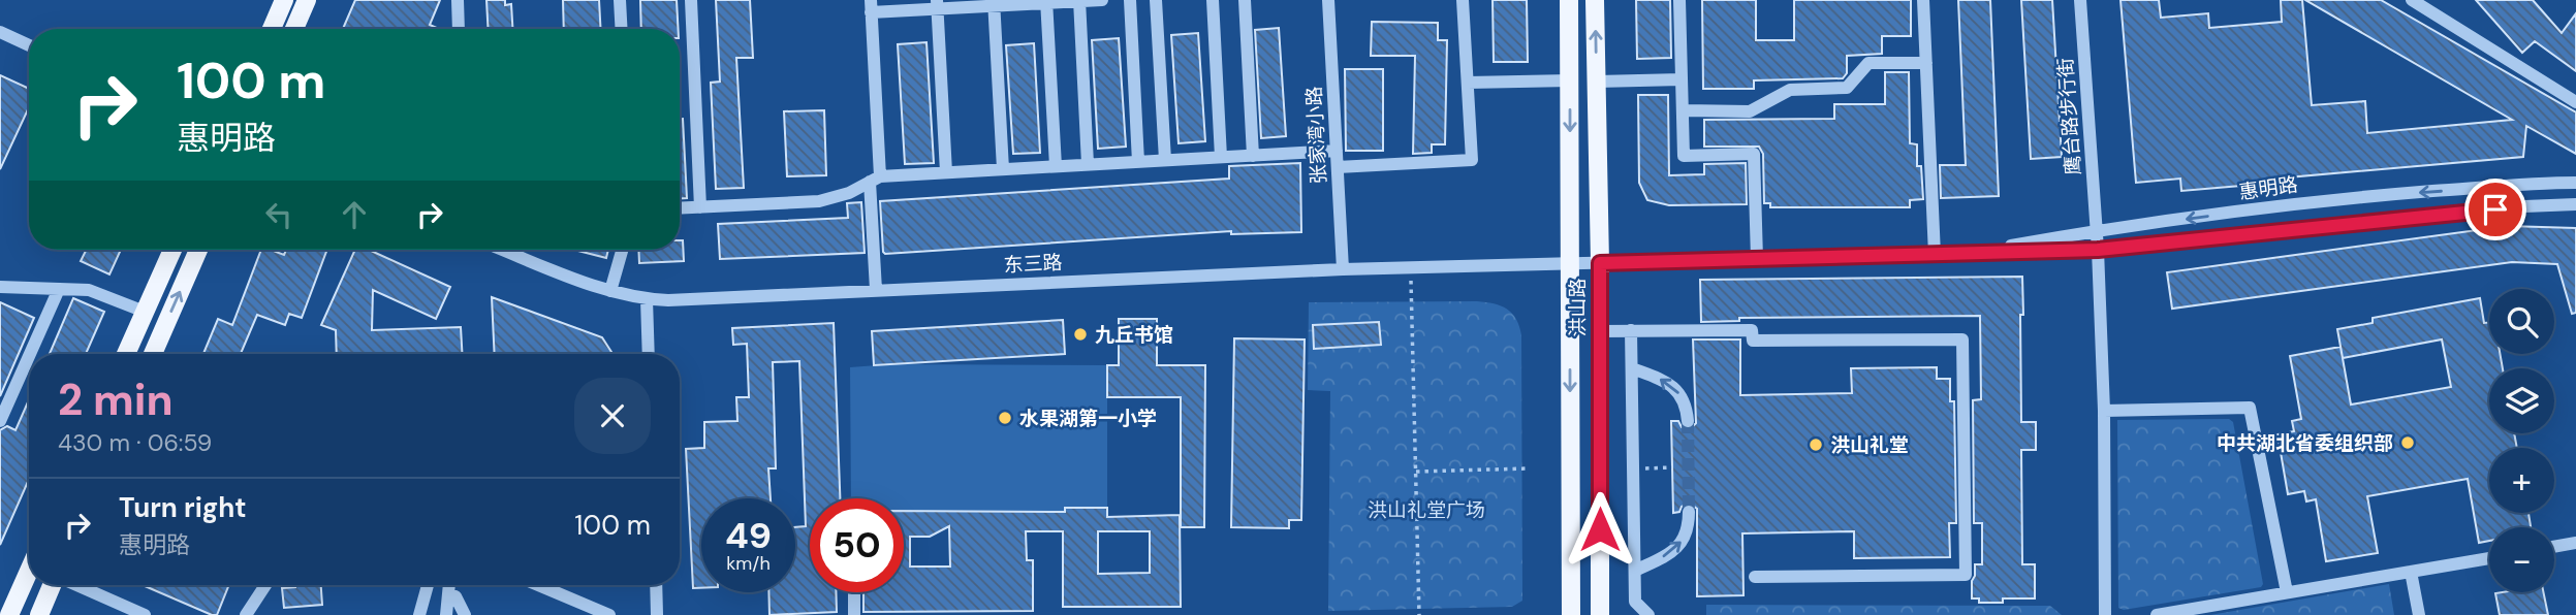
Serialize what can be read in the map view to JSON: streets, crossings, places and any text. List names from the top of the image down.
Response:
{
  "streets": {
    "main road": ["洪山路"],
    "street": [
      "鹰台路步行街",
      "张家湾小路",
      "惠明路",
      "东三路"
    ]
  },
  "crossings": [
    ["鹰台路步行街", "惠明路"],
    ["张家湾小路", "东三路"],
    ["惠明路", "东三路"],
    ["惠明路", "洪山路"],
    ["东三路", "洪山路"]
  ],
  "parks": ["洪山礼堂广场"],
  "places": [
    "九丘书馆",
    "水果湖第一小学",
    "中共湖北省委组织部",
    "洪山礼堂"
  ],
  "page": {
    "turn": ["100 m", "惠明路"],
    "map_buttons": ["+", "−"],
    "heading": ["2 min", "430 m · 06:59"],
    "list": [
      {
        "name": "Turn right",
        "note": "惠明路",
        "value": "100 m"
      }
    ],
    "speed": "49 km/h",
    "limit": "50"
  }
}
